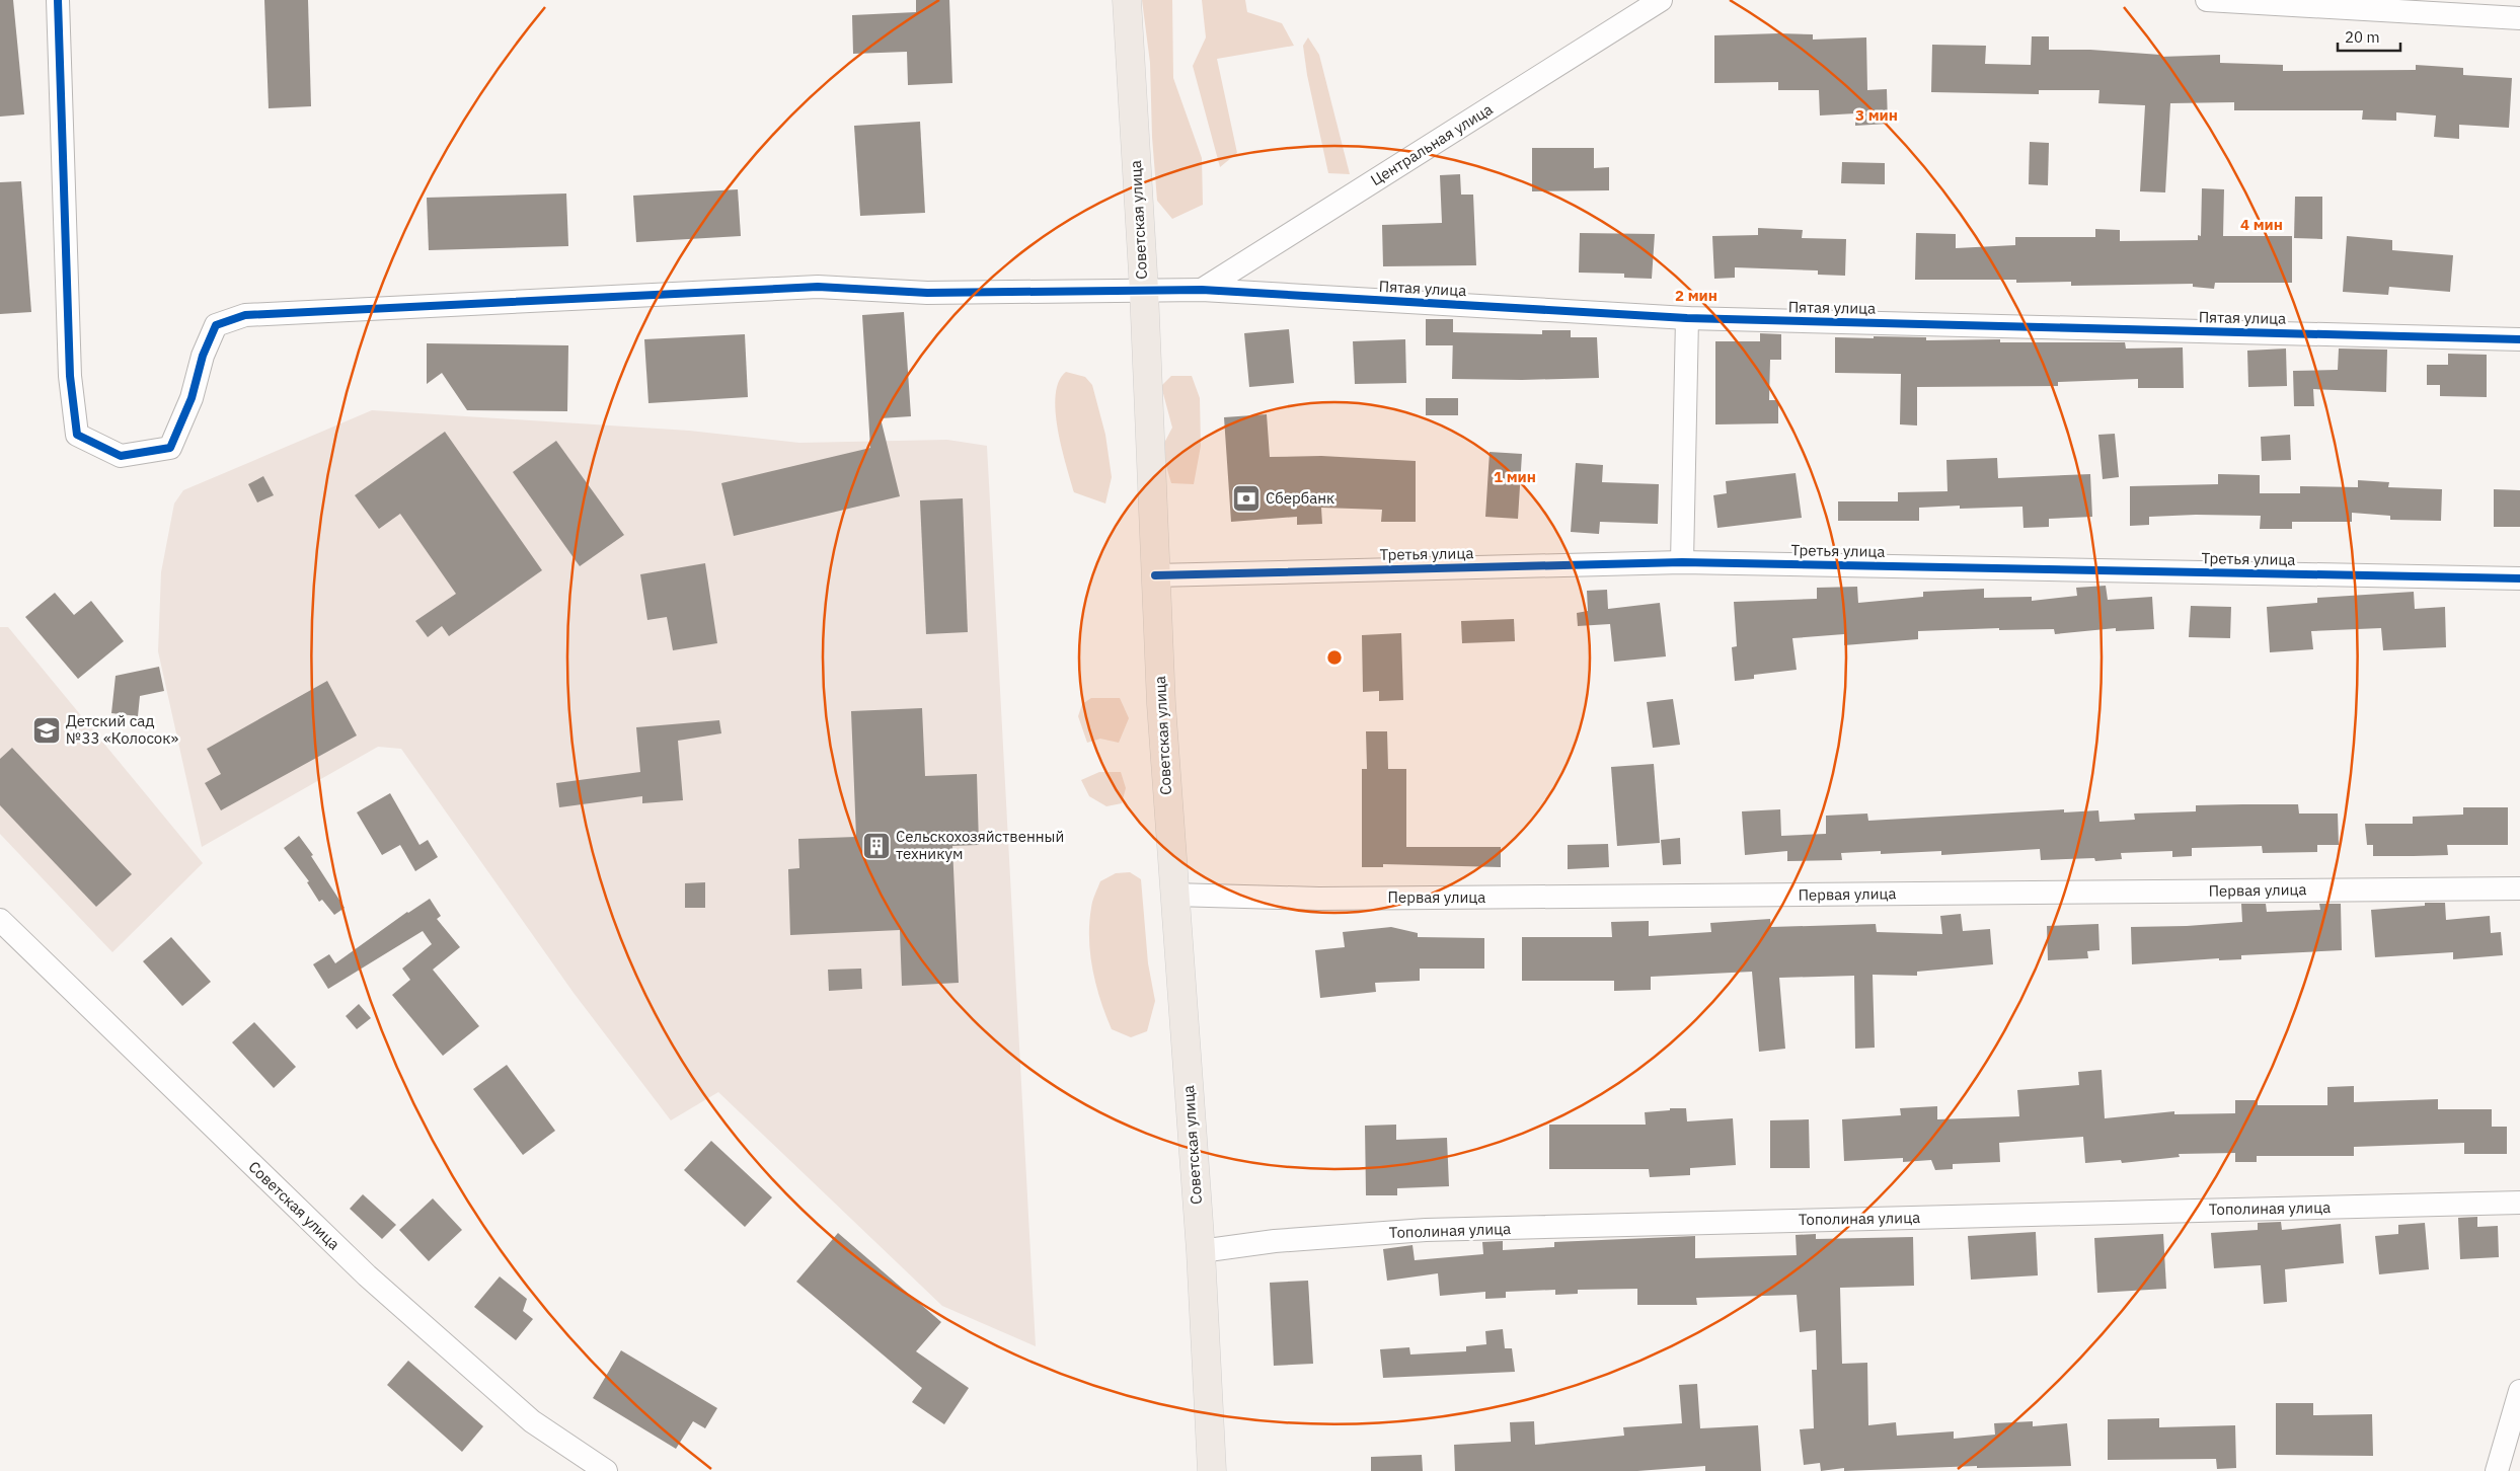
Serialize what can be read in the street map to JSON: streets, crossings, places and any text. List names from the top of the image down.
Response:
{
  "streets": {
    "main road": ["Советская улица"],
    "street": [
      "Центральная улица",
      "Пятая улица",
      "Третья улица",
      "Первая улица",
      "Тополиная улица"
    ]
  },
  "crossings": [
    ["Центральная улица", "Пятая улица"],
    ["Советская улица", "Пятая улица"],
    ["Советская улица", "Третья улица"],
    ["Советская улица", "Первая улица"],
    ["Советская улица", "Тополиная улица"]
  ],
  "places": {
    "bank": ["Сбербанк"],
    "school or university": ["Детский сад №33 «Колосок»"],
    "building": ["Сельскохозяйственный техникум"]
  },
  "scale_bar": "20 m",
  "rings": [
    "3 мин",
    "4 мин",
    "2 мин",
    "1 мин"
  ]
}
